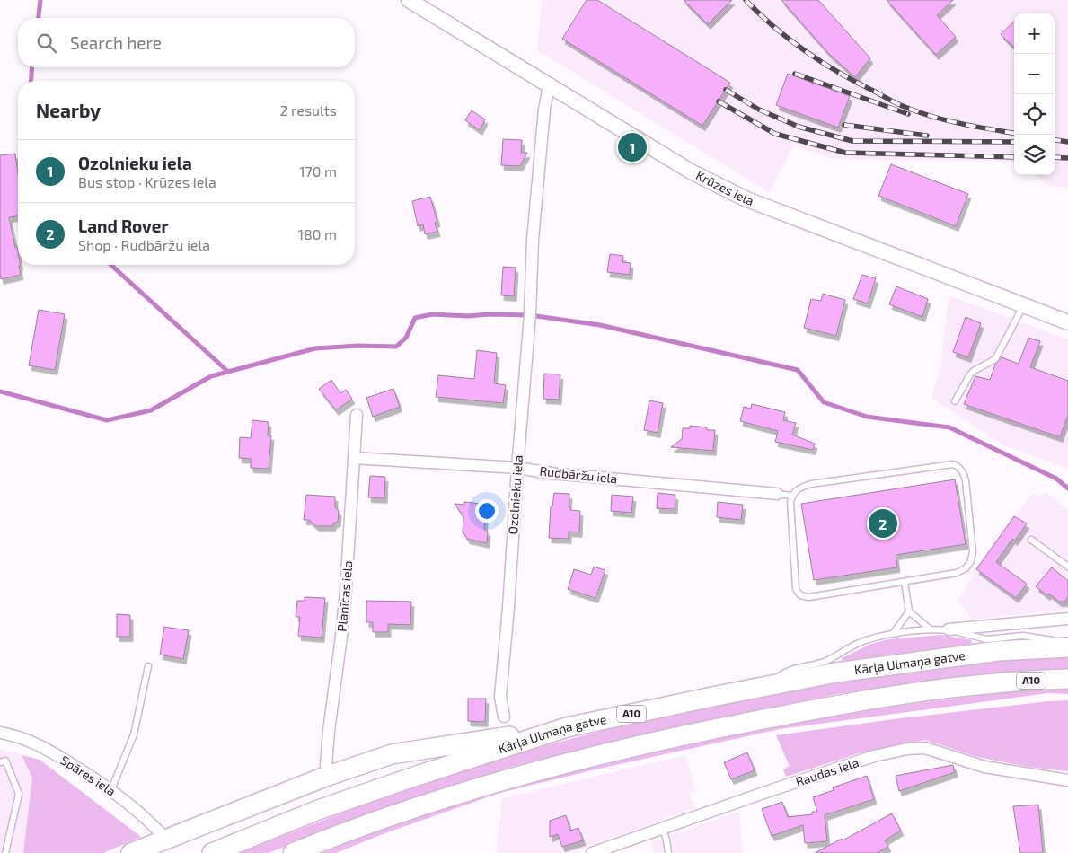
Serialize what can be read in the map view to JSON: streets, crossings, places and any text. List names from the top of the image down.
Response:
{
  "streets": {
    "highway": ["Kārļa Ulmaņa gatve", "A10"],
    "street": [
      "Krūzes iela",
      "Rudbāržu iela",
      "Ozolnieku iela",
      "Planīcas iela",
      "Raudas iela",
      "Spāres iela"
    ]
  },
  "crossings": [
    ["Krūzes iela", "Ozolnieku iela"],
    ["Rudbāržu iela", "Ozolnieku iela"],
    ["Rudbāržu iela", "Planīcas iela"]
  ],
  "page": {
    "map_buttons": ["+", "−"],
    "search": "Search here",
    "heading": ["Nearby", "2 results"],
    "pins": ["1", "2"],
    "list": [
      {
        "mark": "1",
        "name": "Ozolnieku iela",
        "note": "Bus stop · Krūzes iela",
        "value": "170 m"
      },
      {
        "mark": "2",
        "name": "Land Rover",
        "note": "Shop · Rudbāržu iela",
        "value": "180 m"
      }
    ]
  }
}
